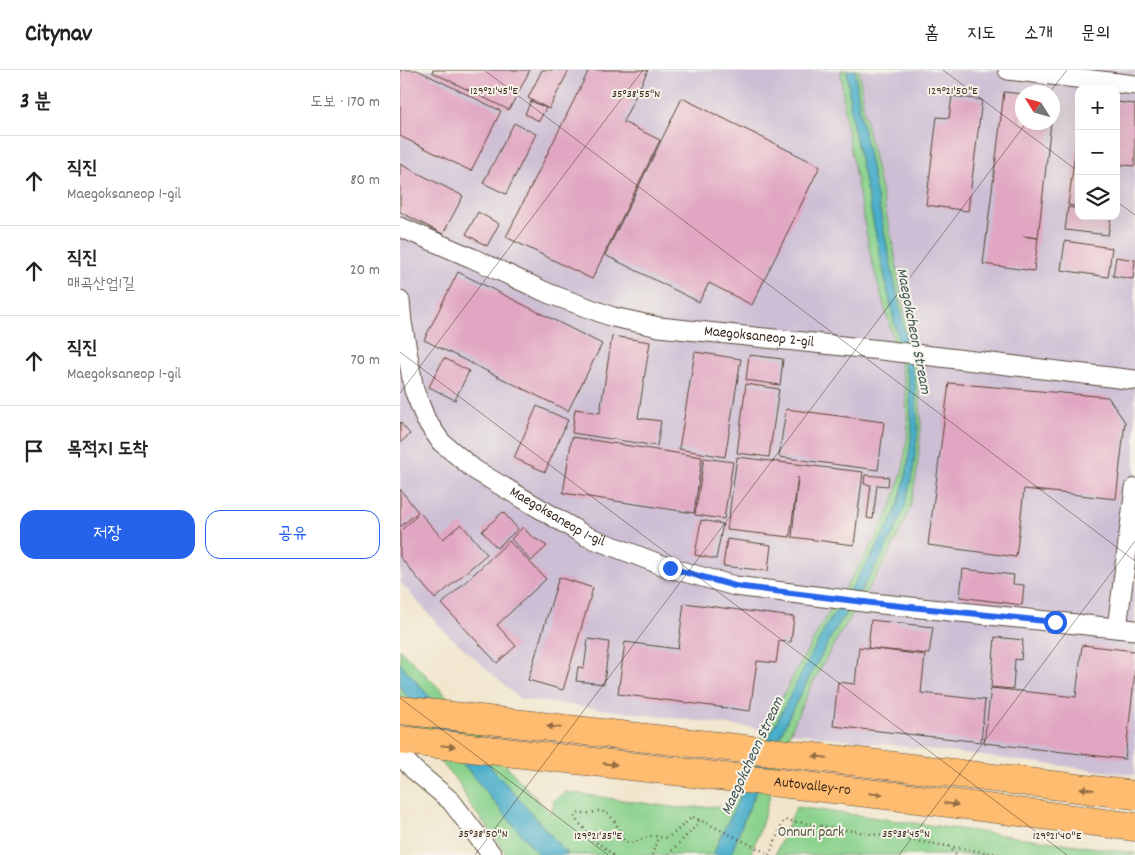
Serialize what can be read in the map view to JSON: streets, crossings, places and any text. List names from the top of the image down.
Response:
{
  "streets": {
    "highway": ["Autovalley-ro"],
    "street": ["Maegoksaneop 2-gil", "Maegoksaneop 1-gil"]
  },
  "water": ["Maegokcheon Stream"],
  "parks": ["Onnuri park"],
  "north": "top left",
  "page": {
    "header": "Citynav",
    "nav": [
      "홈",
      "지도",
      "소개",
      "문의"
    ],
    "heading": ["3 분", "도보 · 170 m"],
    "map_buttons": ["+", "−"],
    "list": [
      ["직진", "Maegoksaneop 1-gil", "80 m"],
      ["직진", "매곡산업1길", "20 m"],
      ["직진", "Maegoksaneop 1-gil", "70 m"],
      "목적지 도착"
    ],
    "buttons": ["저장", "공유"]
  },
  "coordinates": [
    "129°21'45\"E",
    "129°21'50\"E",
    "35°38'55\"N",
    "35°38'50\"N",
    "35°38'45\"N",
    "129°21'35\"E",
    "129°21'40\"E"
  ]
}
